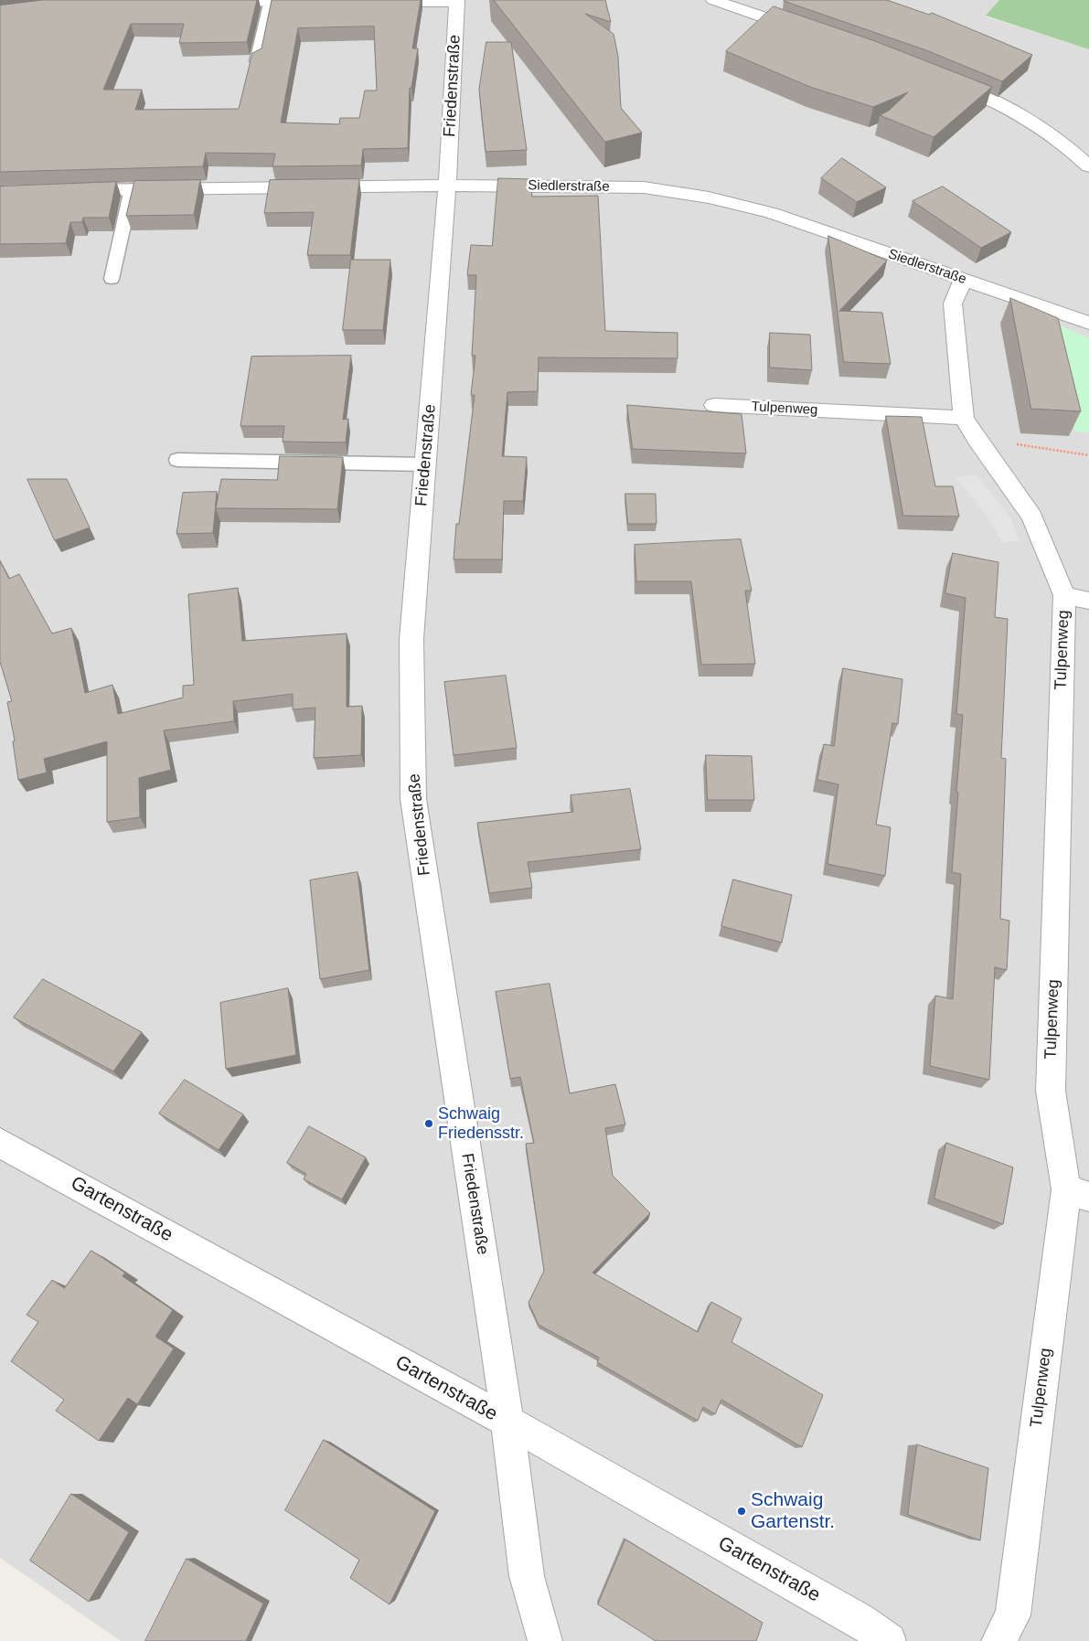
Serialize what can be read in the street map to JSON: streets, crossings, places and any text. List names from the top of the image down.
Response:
{
  "streets": {
    "street": [
      "Friedenstraße",
      "Siedlerstraße",
      "Tulpenweg",
      "Gartenstraße"
    ]
  },
  "crossings": [
    ["Friedenstraße", "Siedlerstraße"],
    ["Friedenstraße", "Gartenstraße"],
    ["Siedlerstraße", "Tulpenweg"]
  ],
  "places": ["Schwaig Friedensstr.", "Schwaig Gartenstr."]
}
